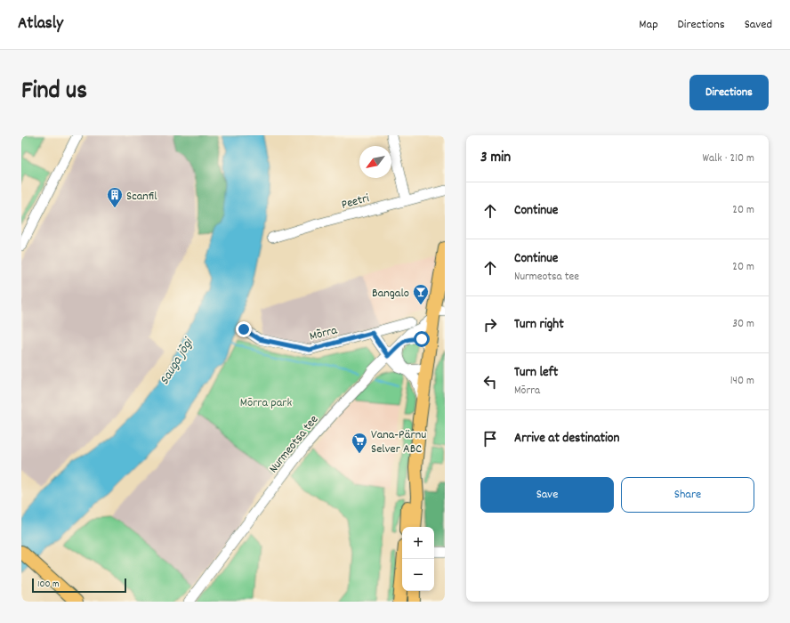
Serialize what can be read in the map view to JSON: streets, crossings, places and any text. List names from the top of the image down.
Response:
{
  "streets": {
    "street": ["Peetri", "Mõrra", "Nurmeotsa tee"]
  },
  "water": ["Sauga jõgi"],
  "parks": ["Mõrra park"],
  "places": {
    "building": ["Scanfil"],
    "bar": ["Bangalo"],
    "supermarket": ["Vana-Pärnu Selver ABC"]
  },
  "scale_bar": "100 m",
  "north": "bottom left",
  "page": {
    "header": "Atlasly",
    "nav": ["Map", "Directions", "Saved"],
    "title": "Find us",
    "buttons": [
      "Directions",
      ["Save", "Share"]
    ],
    "heading": ["3 min", "Walk · 210 m"],
    "list": [
      ["Continue", "20 m"],
      ["Continue", "Nurmeotsa tee", "20 m"],
      ["Turn right", "30 m"],
      ["Turn left", "Mõrra", "140 m"],
      "Arrive at destination"
    ],
    "map_buttons": ["+", "−"],
    "scale": "100 m"
  }
}
